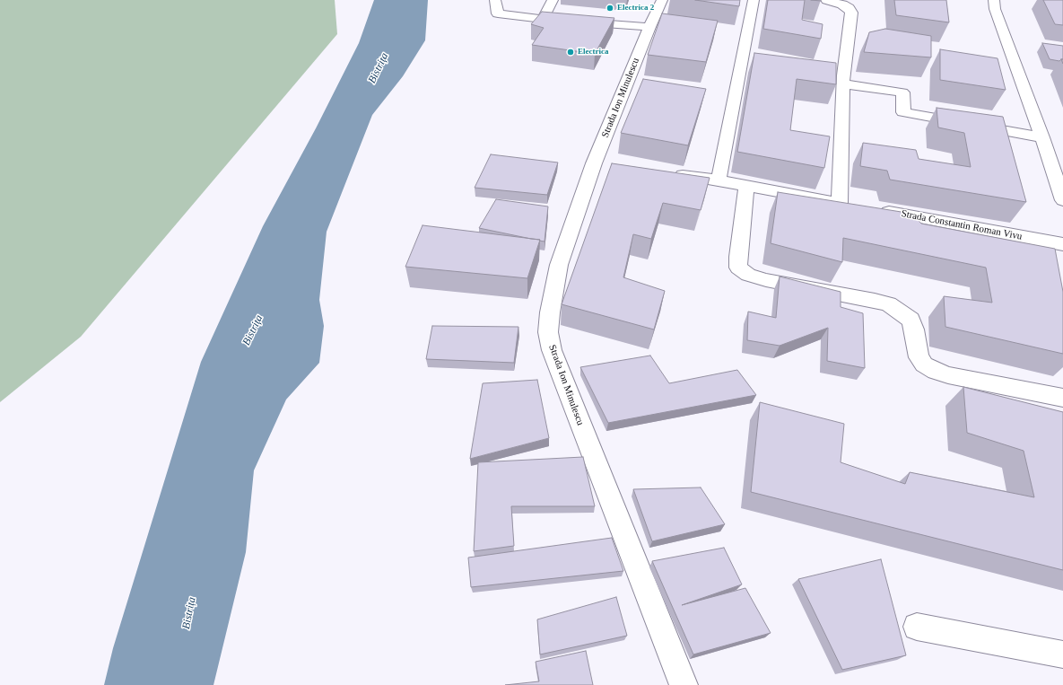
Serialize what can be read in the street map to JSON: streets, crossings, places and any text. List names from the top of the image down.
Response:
{
  "streets": {
    "street": ["Strada Ion Minulescu", "Strada Constantin Roman Vivu"]
  },
  "water": ["Bistrița"],
  "places": ["Electrica 2", "Electrica"]
}
